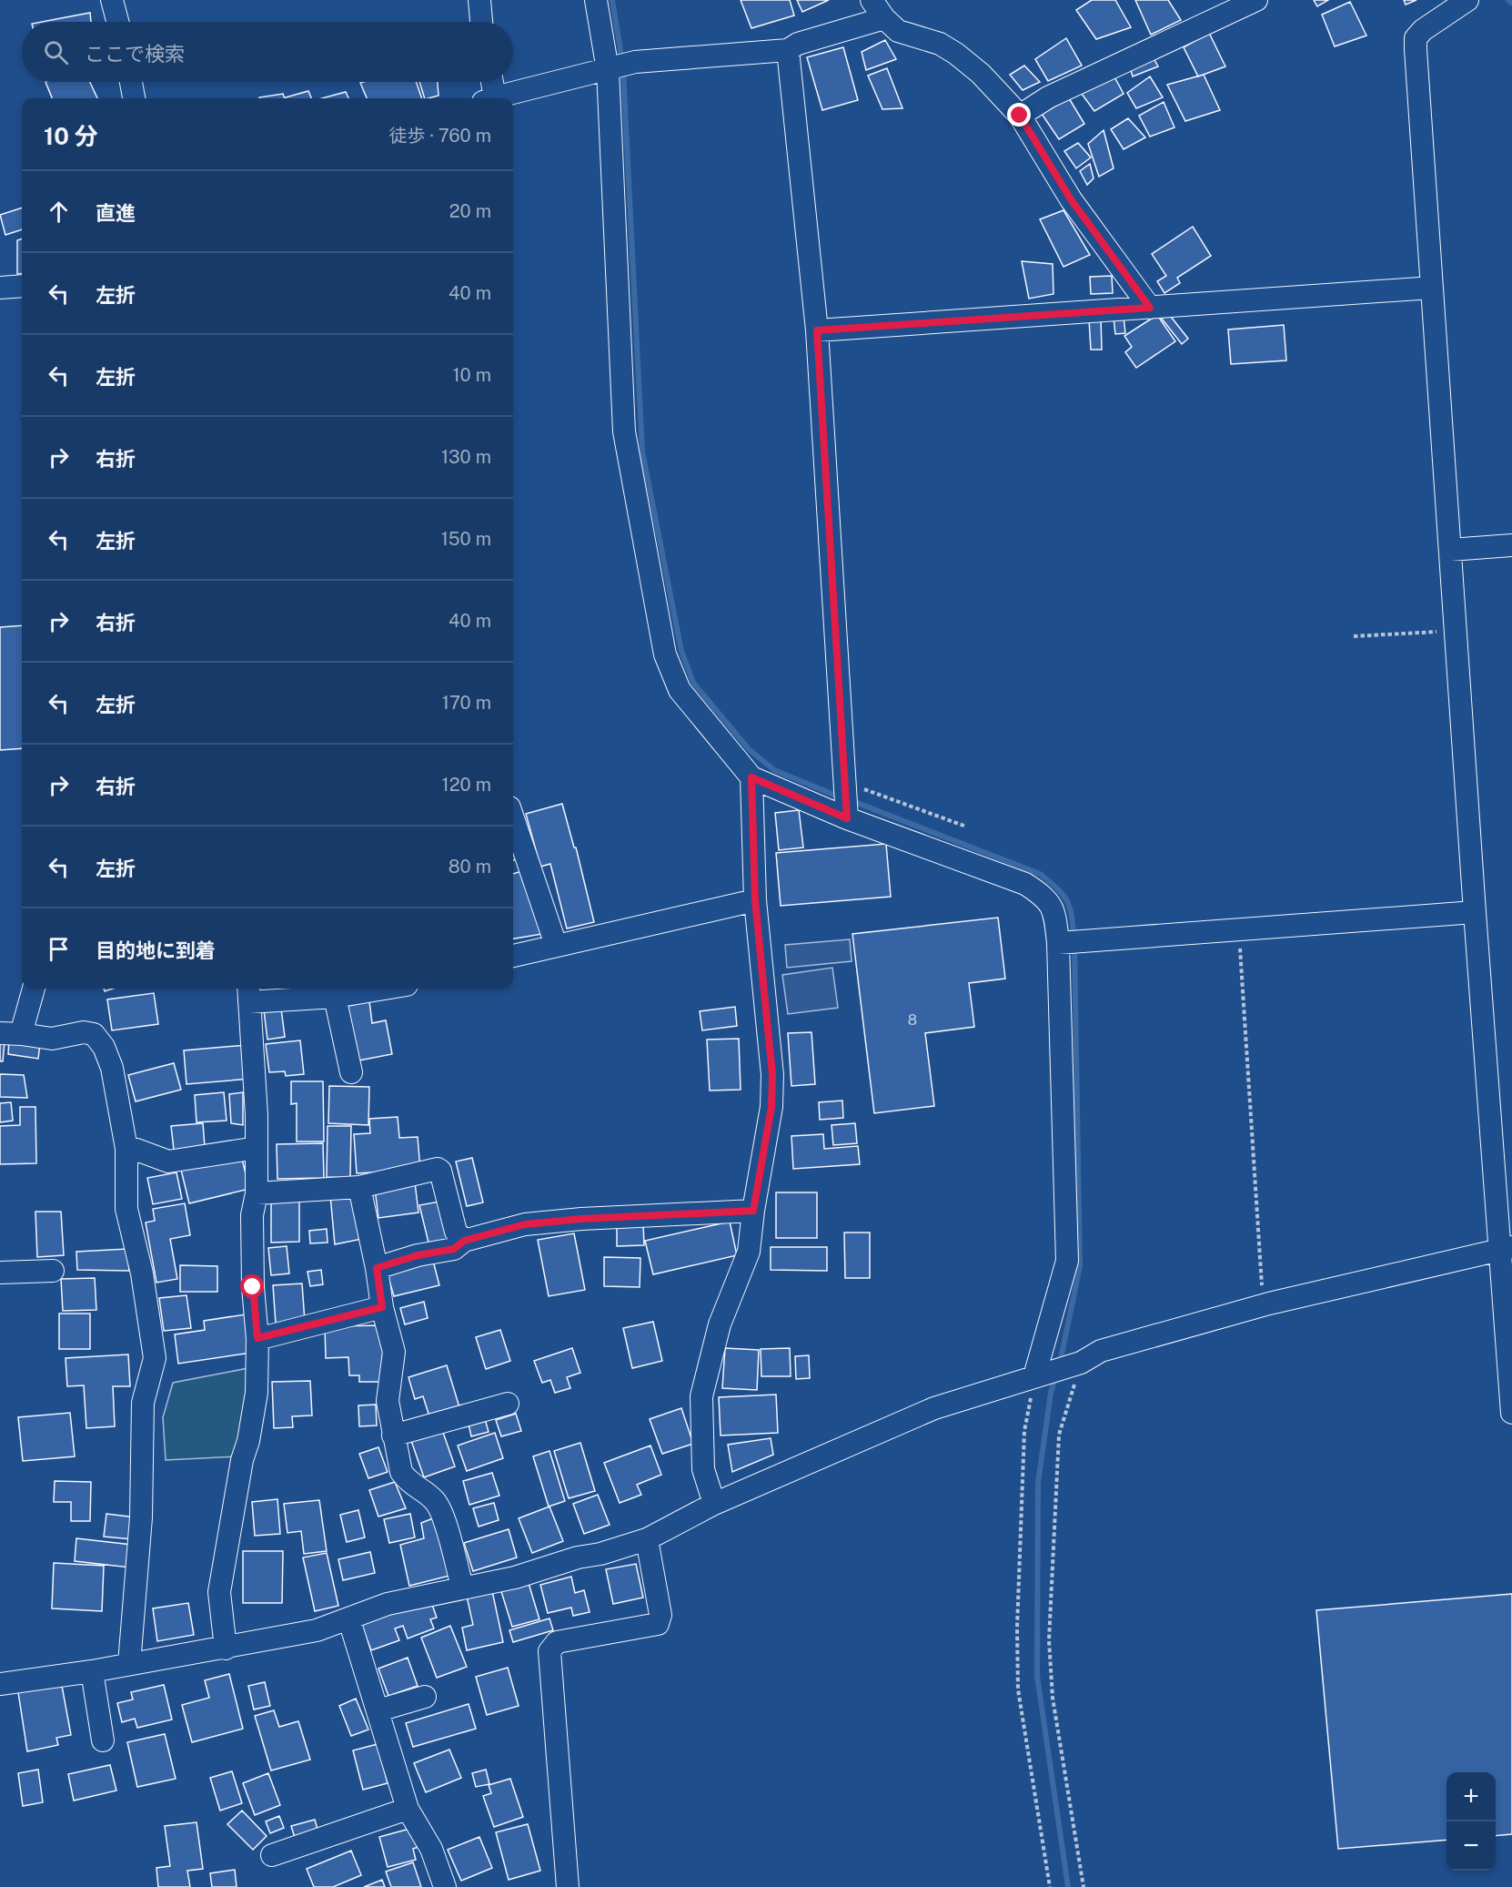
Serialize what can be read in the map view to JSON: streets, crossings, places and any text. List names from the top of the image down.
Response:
{
  "house_numbers": ["8"],
  "page": {
    "search": "ここで検索",
    "heading": ["10 分", "徒歩 · 760 m"],
    "list": [
      ["直進", "20 m"],
      ["左折", "40 m"],
      ["左折", "10 m"],
      ["右折", "130 m"],
      ["左折", "150 m"],
      ["右折", "40 m"],
      ["左折", "170 m"],
      ["右折", "120 m"],
      ["左折", "80 m"],
      "目的地に到着"
    ],
    "map_buttons": ["+", "−"]
  }
}
